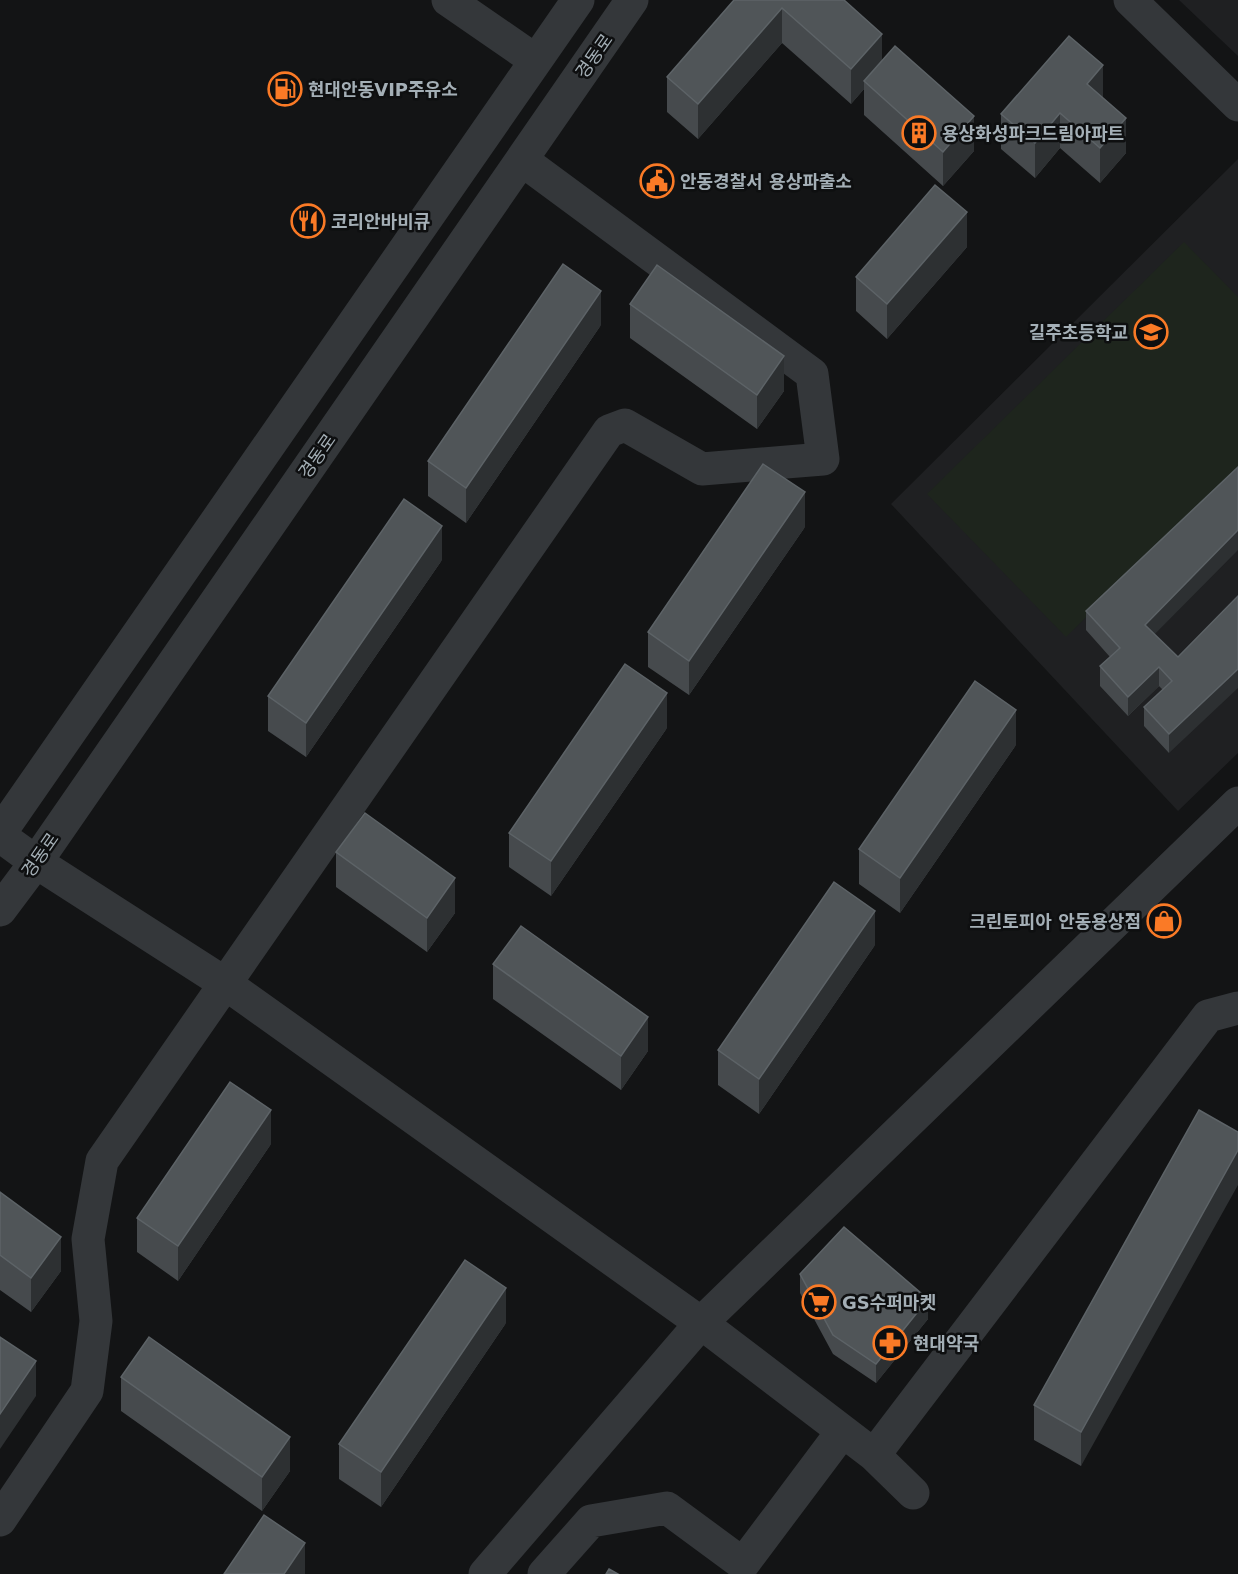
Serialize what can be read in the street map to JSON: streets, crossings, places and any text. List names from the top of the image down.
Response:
{
  "streets": {
    "street": ["경동로"]
  },
  "places": {
    "fuel station": ["현대안동VIP주유소"],
    "building": ["용상화성파크드림아파트"],
    "public building": ["안동경찰서 용상파출소"],
    "restaurant": ["코리안바비큐"],
    "school or university": ["길주초등학교"],
    "shop": ["크린토피아 안동용상점"],
    "supermarket": ["GS수퍼마켓"],
    "pharmacy": ["현대약국"]
  }
}
